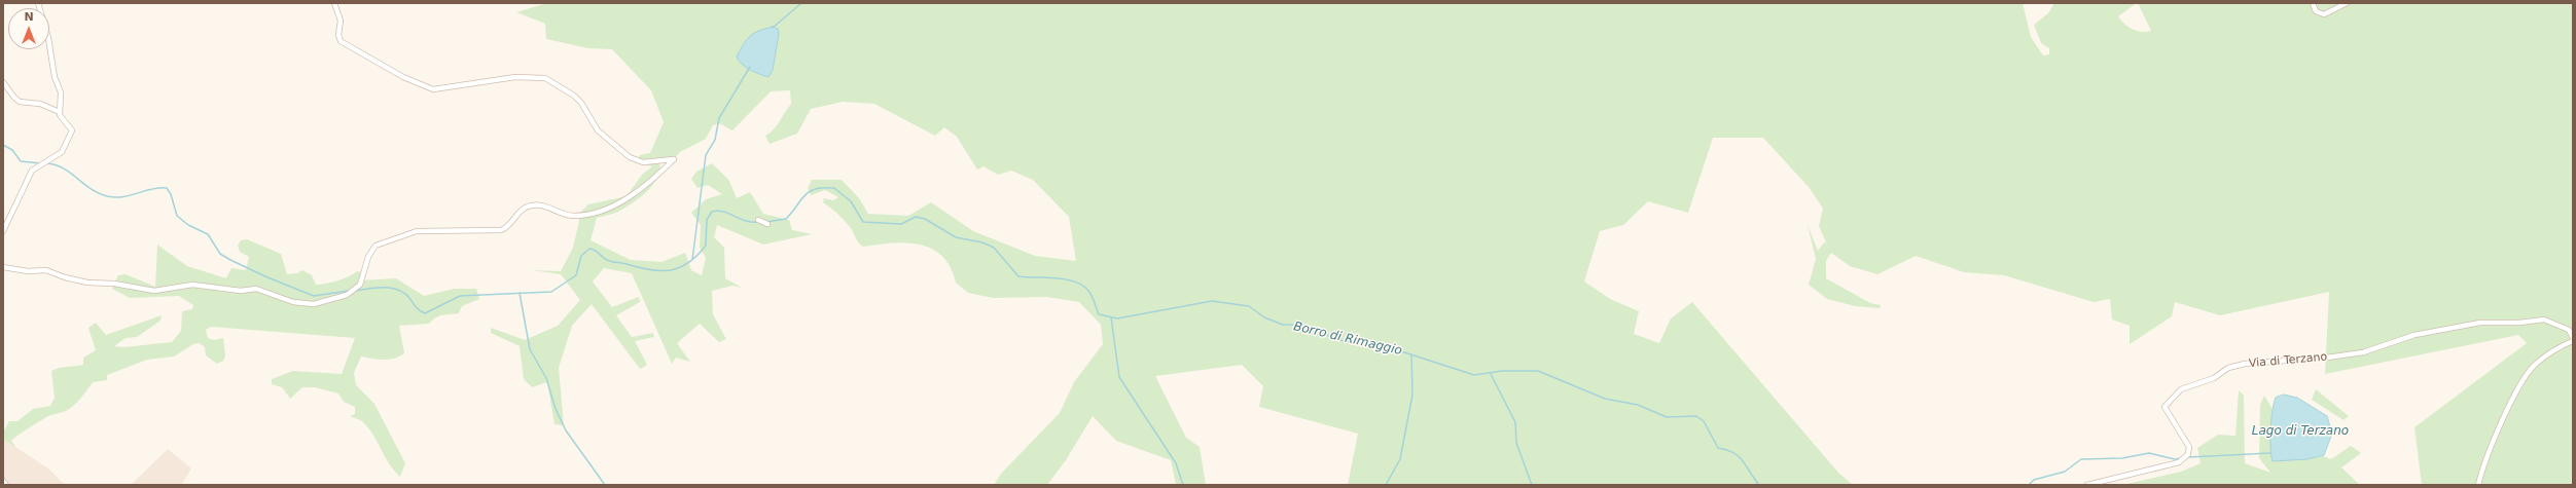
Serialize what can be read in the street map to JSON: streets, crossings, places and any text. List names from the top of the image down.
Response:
{
  "streets": {
    "street": ["Via di Terzano"]
  },
  "water": ["Borro di Rimaggio", "Lago di Terzano"],
  "north": "top"
}
